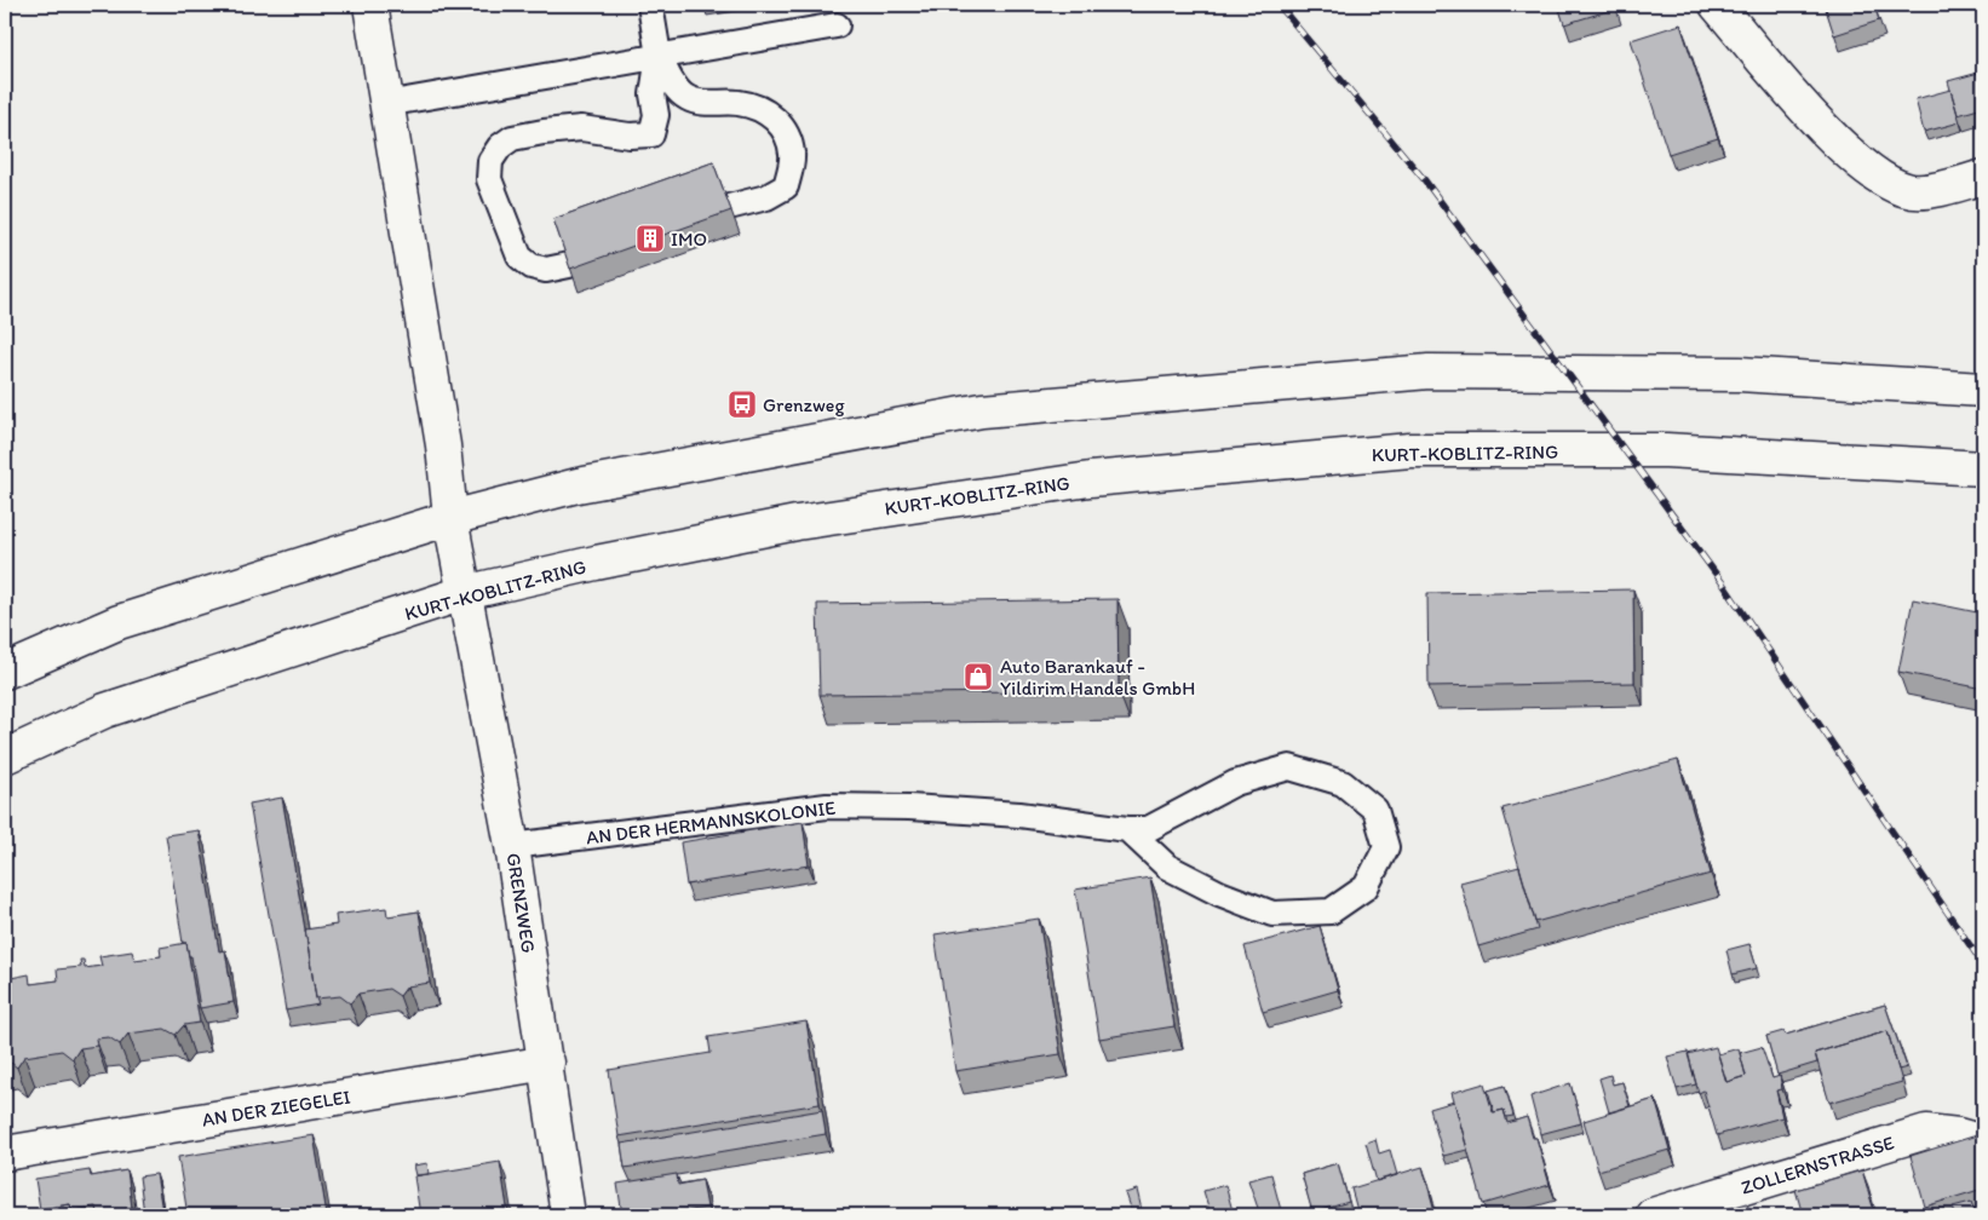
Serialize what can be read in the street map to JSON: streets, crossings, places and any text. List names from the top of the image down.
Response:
{
  "streets": {
    "main road": [
      "KURT-KOBLITZ-RING",
      "GRENZWEG",
      "AN DER ZIEGELEI",
      "ZOLLERNSTRASSE"
    ],
    "lane": ["AN DER HERMANNSKOLONIE"]
  },
  "crossings": [
    ["KURT-KOBLITZ-RING", "GRENZWEG"],
    ["AN DER HERMANNSKOLONIE", "GRENZWEG"],
    ["GRENZWEG", "AN DER ZIEGELEI"]
  ],
  "places": {
    "building": ["IMO"],
    "bus stop": ["Grenzweg"],
    "shop": ["Auto Barankauf - Yildirim Handels GmbH"]
  }
}
